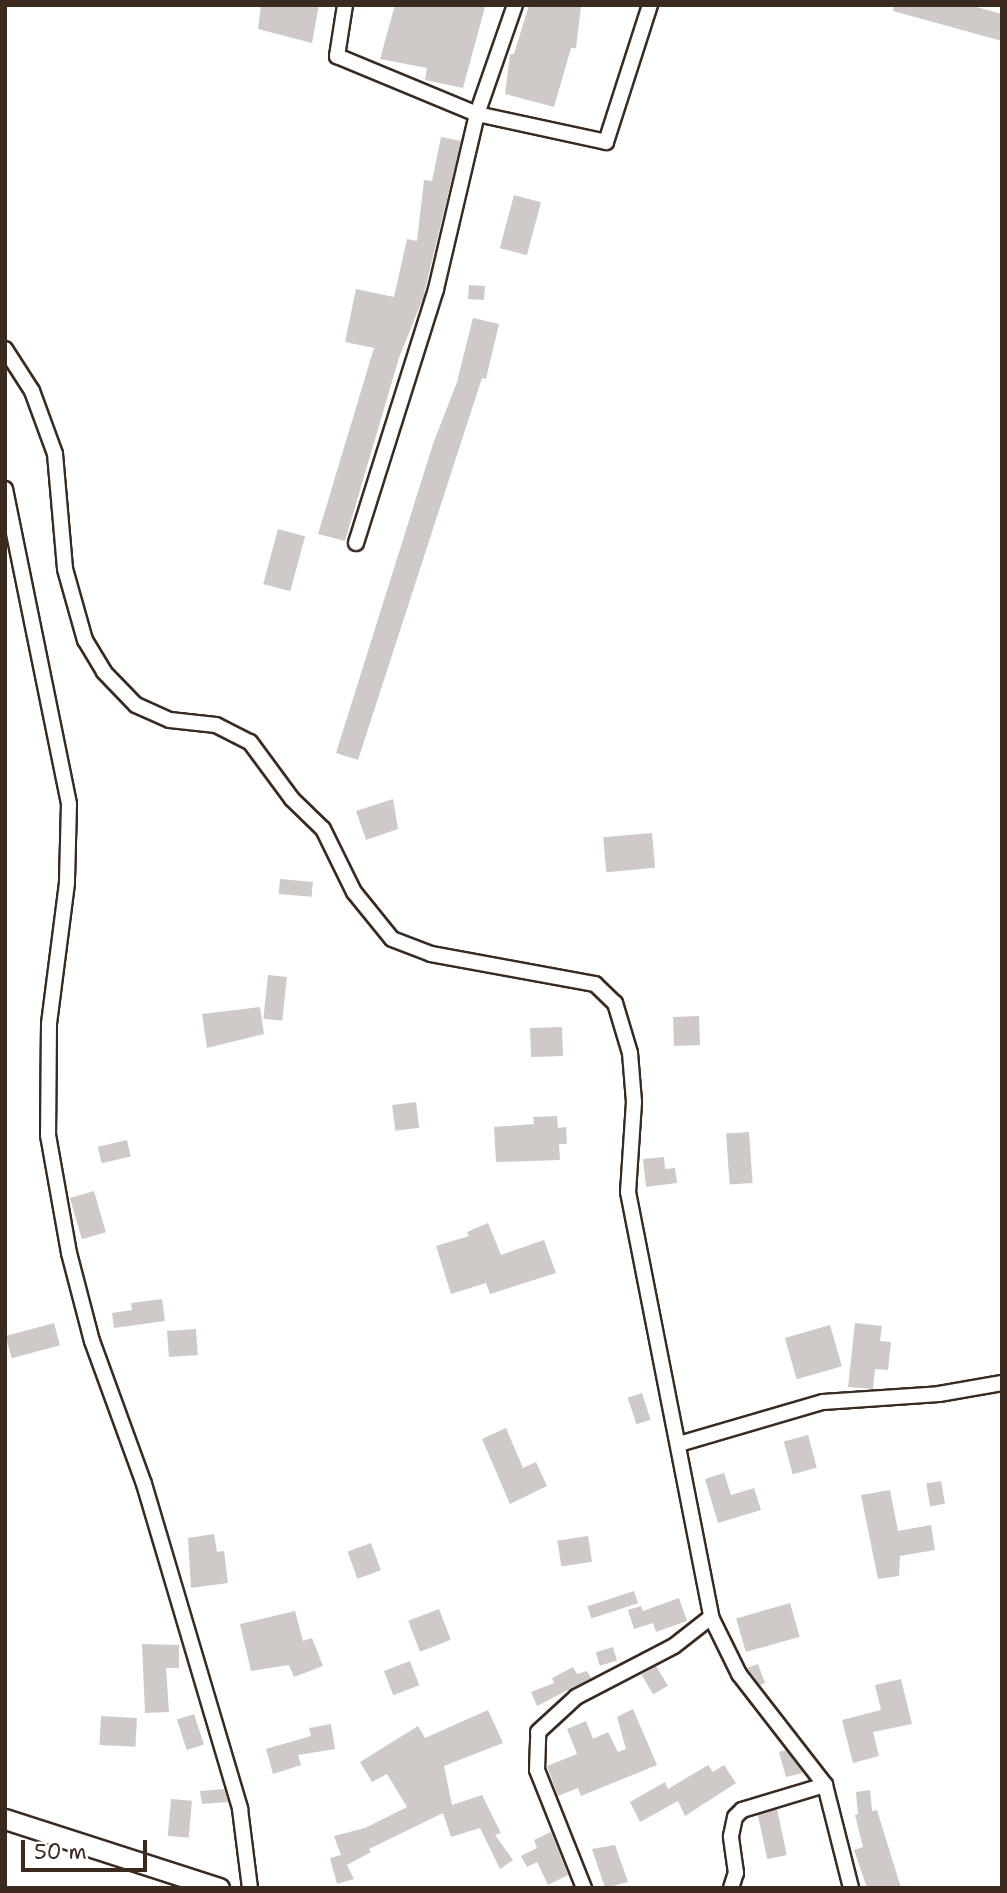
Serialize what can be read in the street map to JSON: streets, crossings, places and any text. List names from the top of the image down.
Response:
{
  "scale_bar": "50 m"
}
